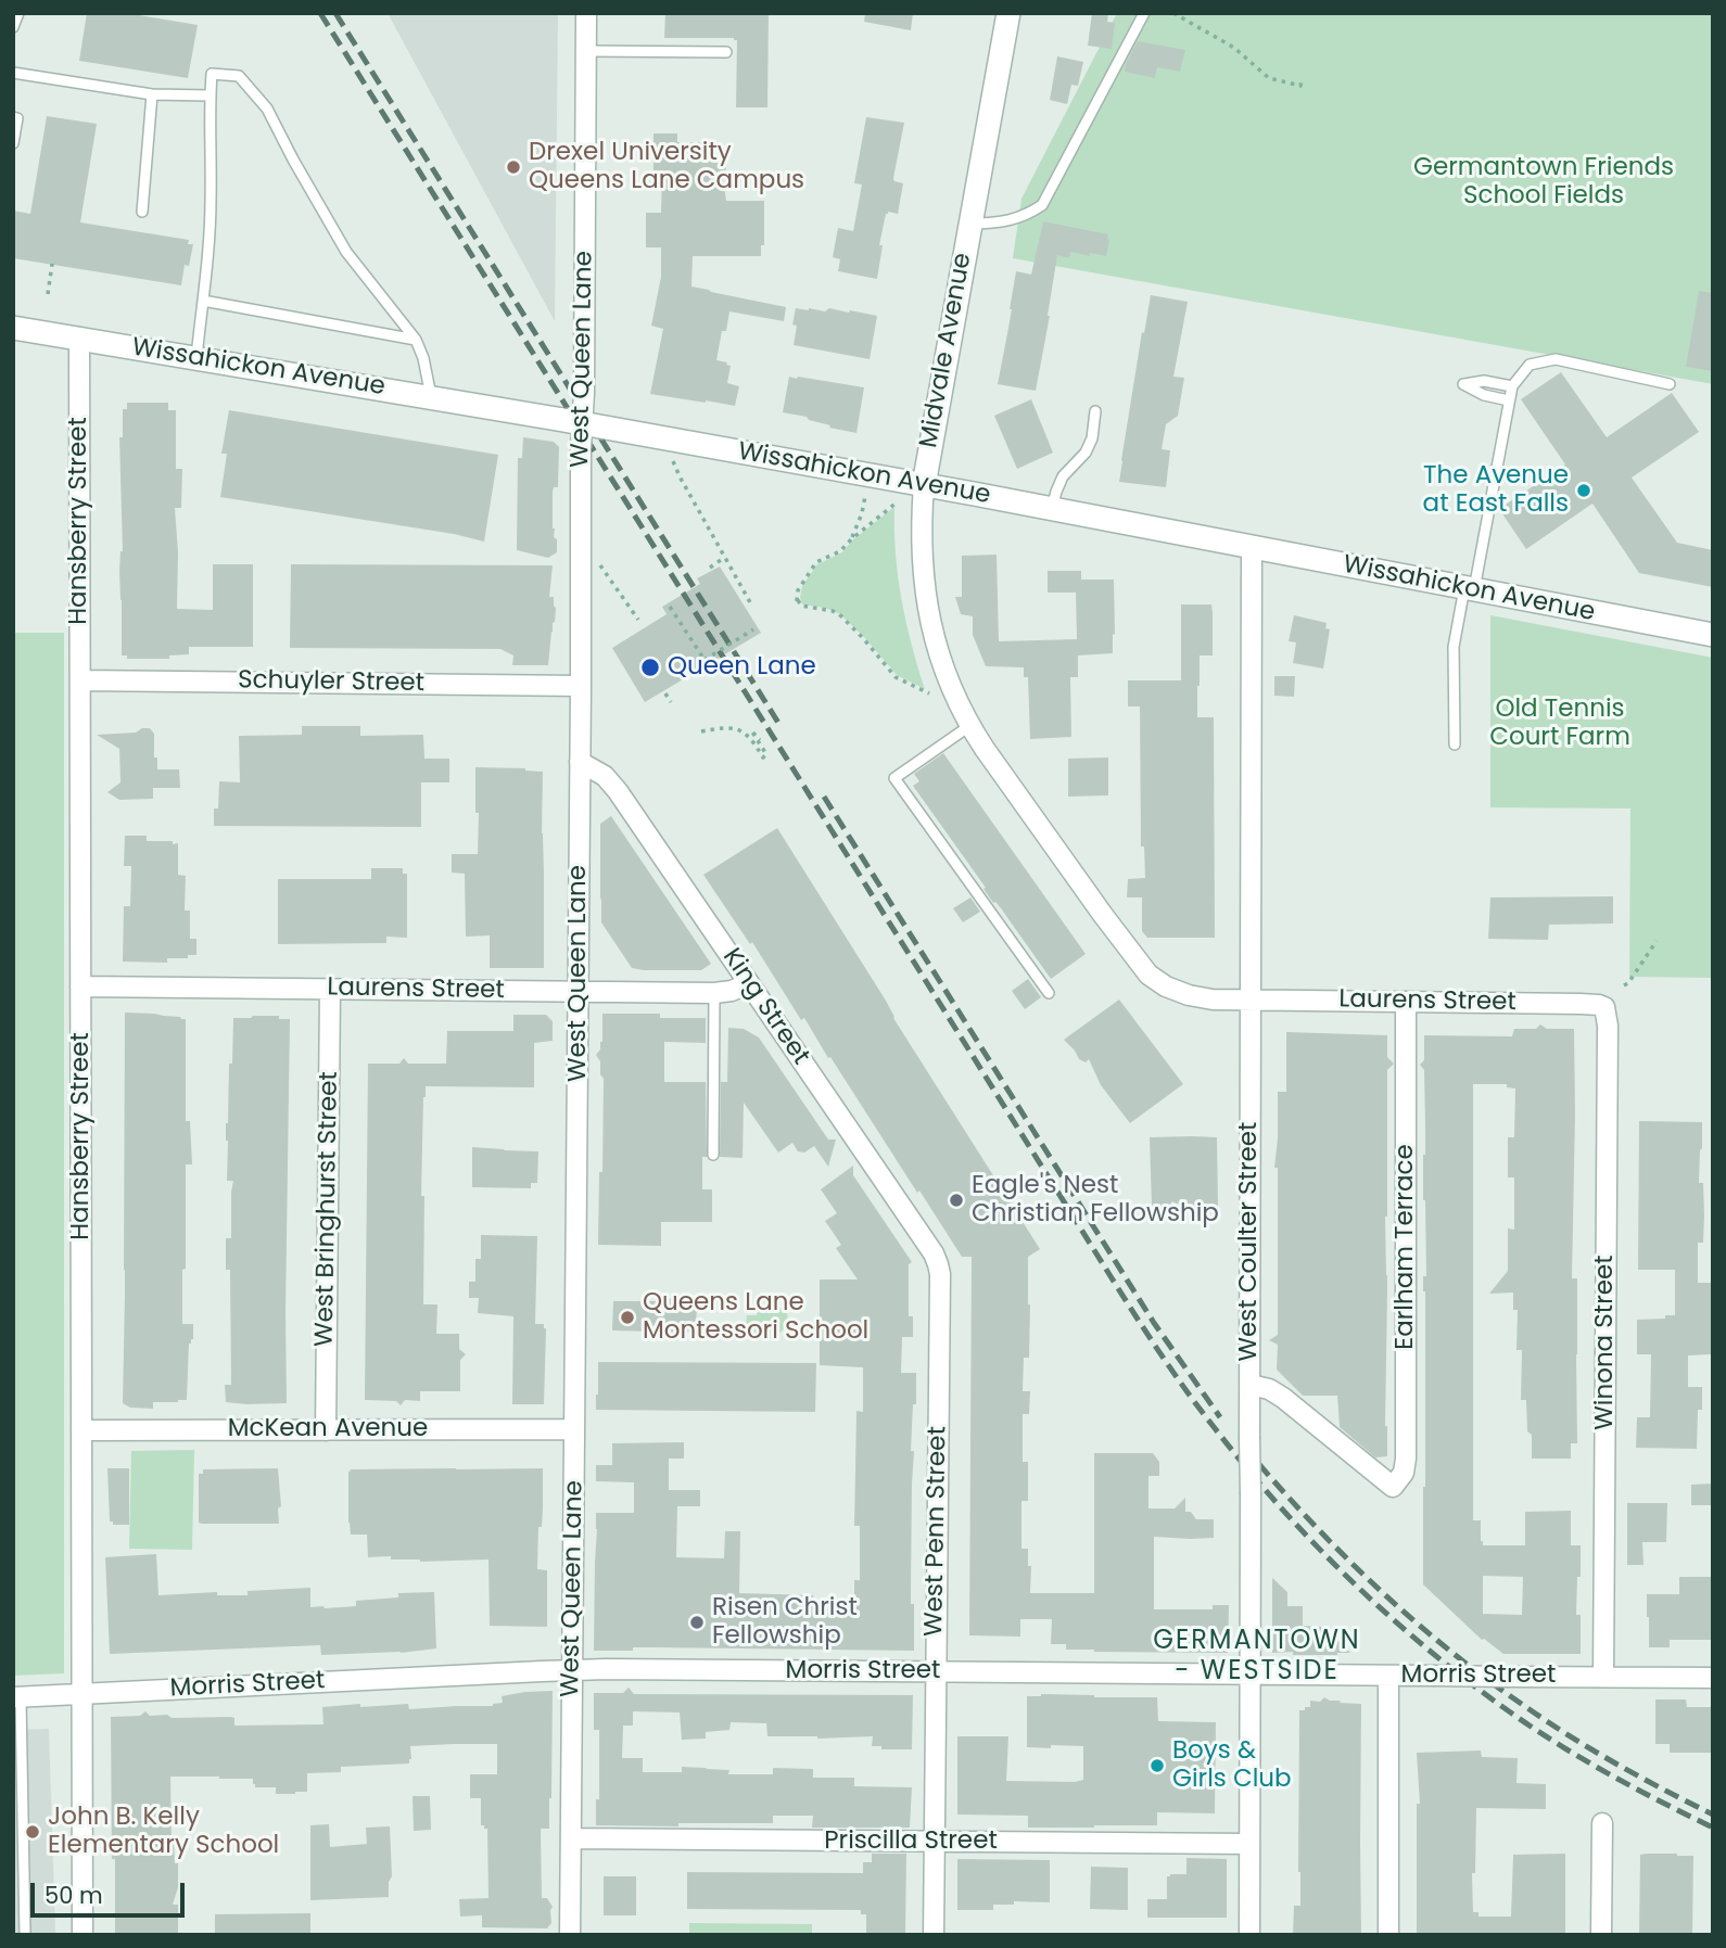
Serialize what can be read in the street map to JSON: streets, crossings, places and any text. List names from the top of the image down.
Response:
{
  "streets": {
    "street": [
      "Midvale Avenue",
      "West Queen Lane",
      "Wissahickon Avenue",
      "Hansberry Street",
      "Schuyler Street",
      "Laurens Street",
      "King Street",
      "West Bringhurst Street",
      "West Coulter Street",
      "Earlham Terrace",
      "Winona Street",
      "McKean Avenue",
      "West Penn Street",
      "Morris Street",
      "Priscilla Street"
    ]
  },
  "crossings": [
    ["Midvale Avenue", "Wissahickon Avenue"],
    ["Midvale Avenue", "Laurens Street"],
    ["Midvale Avenue", "West Coulter Street"],
    ["West Queen Lane", "Wissahickon Avenue"],
    ["West Queen Lane", "Schuyler Street"],
    ["West Queen Lane", "Laurens Street"],
    ["West Queen Lane", "King Street"],
    ["West Queen Lane", "McKean Avenue"],
    ["West Queen Lane", "Morris Street"],
    ["West Queen Lane", "Priscilla Street"],
    ["Wissahickon Avenue", "Hansberry Street"],
    ["Wissahickon Avenue", "West Coulter Street"],
    ["Hansberry Street", "Schuyler Street"],
    ["Hansberry Street", "Laurens Street"],
    ["Hansberry Street", "McKean Avenue"],
    ["Hansberry Street", "Morris Street"],
    ["Laurens Street", "King Street"],
    ["Laurens Street", "West Bringhurst Street"],
    ["Laurens Street", "West Coulter Street"],
    ["Laurens Street", "Earlham Terrace"],
    ["Laurens Street", "Winona Street"],
    ["King Street", "West Penn Street"],
    ["West Bringhurst Street", "McKean Avenue"],
    ["West Coulter Street", "Earlham Terrace"],
    ["West Coulter Street", "Morris Street"],
    ["West Coulter Street", "Priscilla Street"],
    ["Winona Street", "Morris Street"],
    ["West Penn Street", "Morris Street"],
    ["West Penn Street", "Priscilla Street"]
  ],
  "districts": ["GERMANTOWN - WESTSIDE"],
  "parks": ["Germantown Friends School Fields", "Old Tennis Court Farm"],
  "places": [
    "Drexel University Queens Lane Campus",
    "The Avenue at East Falls",
    "Queen Lane",
    "Eagle's Nest Christian Fellowship",
    "Queens Lane Montessori School",
    "Risen Christ Fellowship",
    "Boys & Girls Club",
    "John B. Kelly Elementary School"
  ],
  "scale_bar": "50 m"
}
